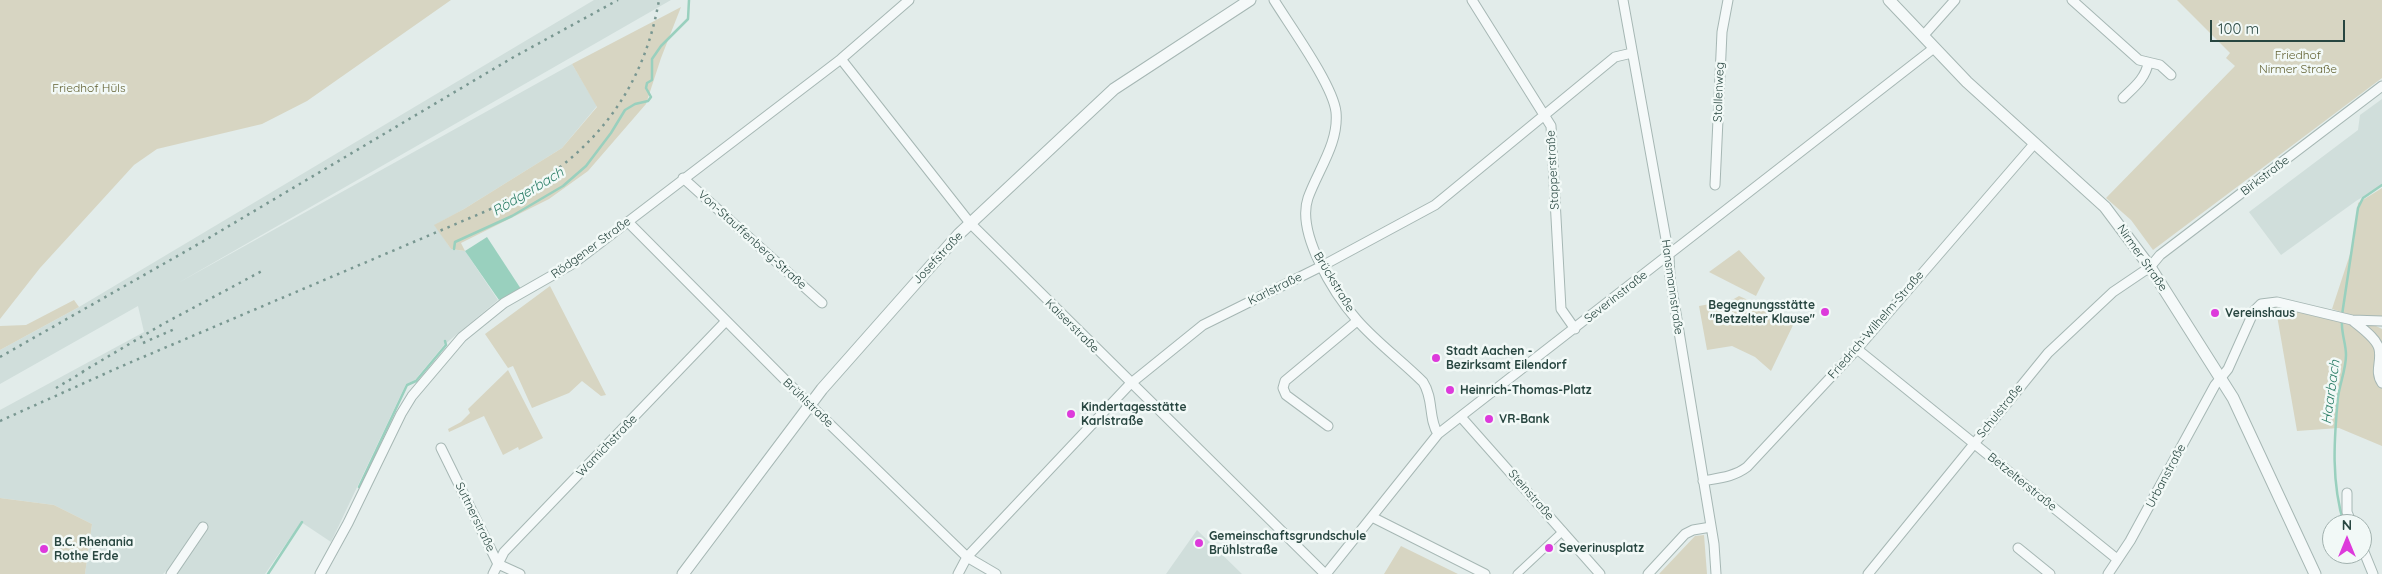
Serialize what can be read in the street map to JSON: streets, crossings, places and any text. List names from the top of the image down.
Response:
{
  "streets": {
    "street": [
      "Stollenweg",
      "Stapperstraße",
      "Birkstraße",
      "Von-Stauffenberg-Straße",
      "Rödgener Straße",
      "Josefstraße",
      "Nirmer Straße",
      "Brückstraße",
      "Hansmannstraße",
      "Karlstraße",
      "Severinstraße",
      "Friedrich-Wilhelm-Straße",
      "Kaiserstraße",
      "Brühlstraße",
      "Schulstraße",
      "Wamichstraße",
      "Urbanstraße",
      "Betzelterstraße",
      "Steinstraße",
      "Suttnerstraße"
    ]
  },
  "crossings": [
    ["Stapperstraße", "Karlstraße"],
    ["Stapperstraße", "Severinstraße"],
    ["Birkstraße", "Nirmer Straße"],
    ["Birkstraße", "Schulstraße"],
    ["Von-Stauffenberg-Straße", "Rödgener Straße"],
    ["Rödgener Straße", "Kaiserstraße"],
    ["Rödgener Straße", "Brühlstraße"],
    ["Josefstraße", "Kaiserstraße"],
    ["Josefstraße", "Brühlstraße"],
    ["Nirmer Straße", "Severinstraße"],
    ["Nirmer Straße", "Friedrich-Wilhelm-Straße"],
    ["Nirmer Straße", "Schulstraße"],
    ["Nirmer Straße", "Urbanstraße"],
    ["Brückstraße", "Karlstraße"],
    ["Brückstraße", "Severinstraße"],
    ["Hansmannstraße", "Karlstraße"],
    ["Hansmannstraße", "Severinstraße"],
    ["Hansmannstraße", "Friedrich-Wilhelm-Straße"],
    ["Karlstraße", "Kaiserstraße"],
    ["Karlstraße", "Brühlstraße"],
    ["Severinstraße", "Kaiserstraße"],
    ["Severinstraße", "Steinstraße"],
    ["Friedrich-Wilhelm-Straße", "Betzelterstraße"],
    ["Brühlstraße", "Wamichstraße"],
    ["Schulstraße", "Betzelterstraße"],
    ["Wamichstraße", "Suttnerstraße"],
    ["Urbanstraße", "Betzelterstraße"]
  ],
  "water": ["Rödgerbach", "Haarbach"],
  "parks": ["Friedhof Nirmer Straße", "Friedhof Hüls"],
  "places": [
    "Begegnungsstätte \"Betzelter Klause\"",
    "Vereinshaus",
    "Stadt Aachen - Bezirksamt Eilendorf",
    "Heinrich-Thomas-Platz",
    "Kindertagesstätte Karlstraße",
    "VR-Bank",
    "Gemeinschaftsgrundschule Brühlstraße",
    "Severinusplatz",
    "B.C. Rhenania Rothe Erde"
  ],
  "scale_bar": "100 m",
  "north": "top"
}
